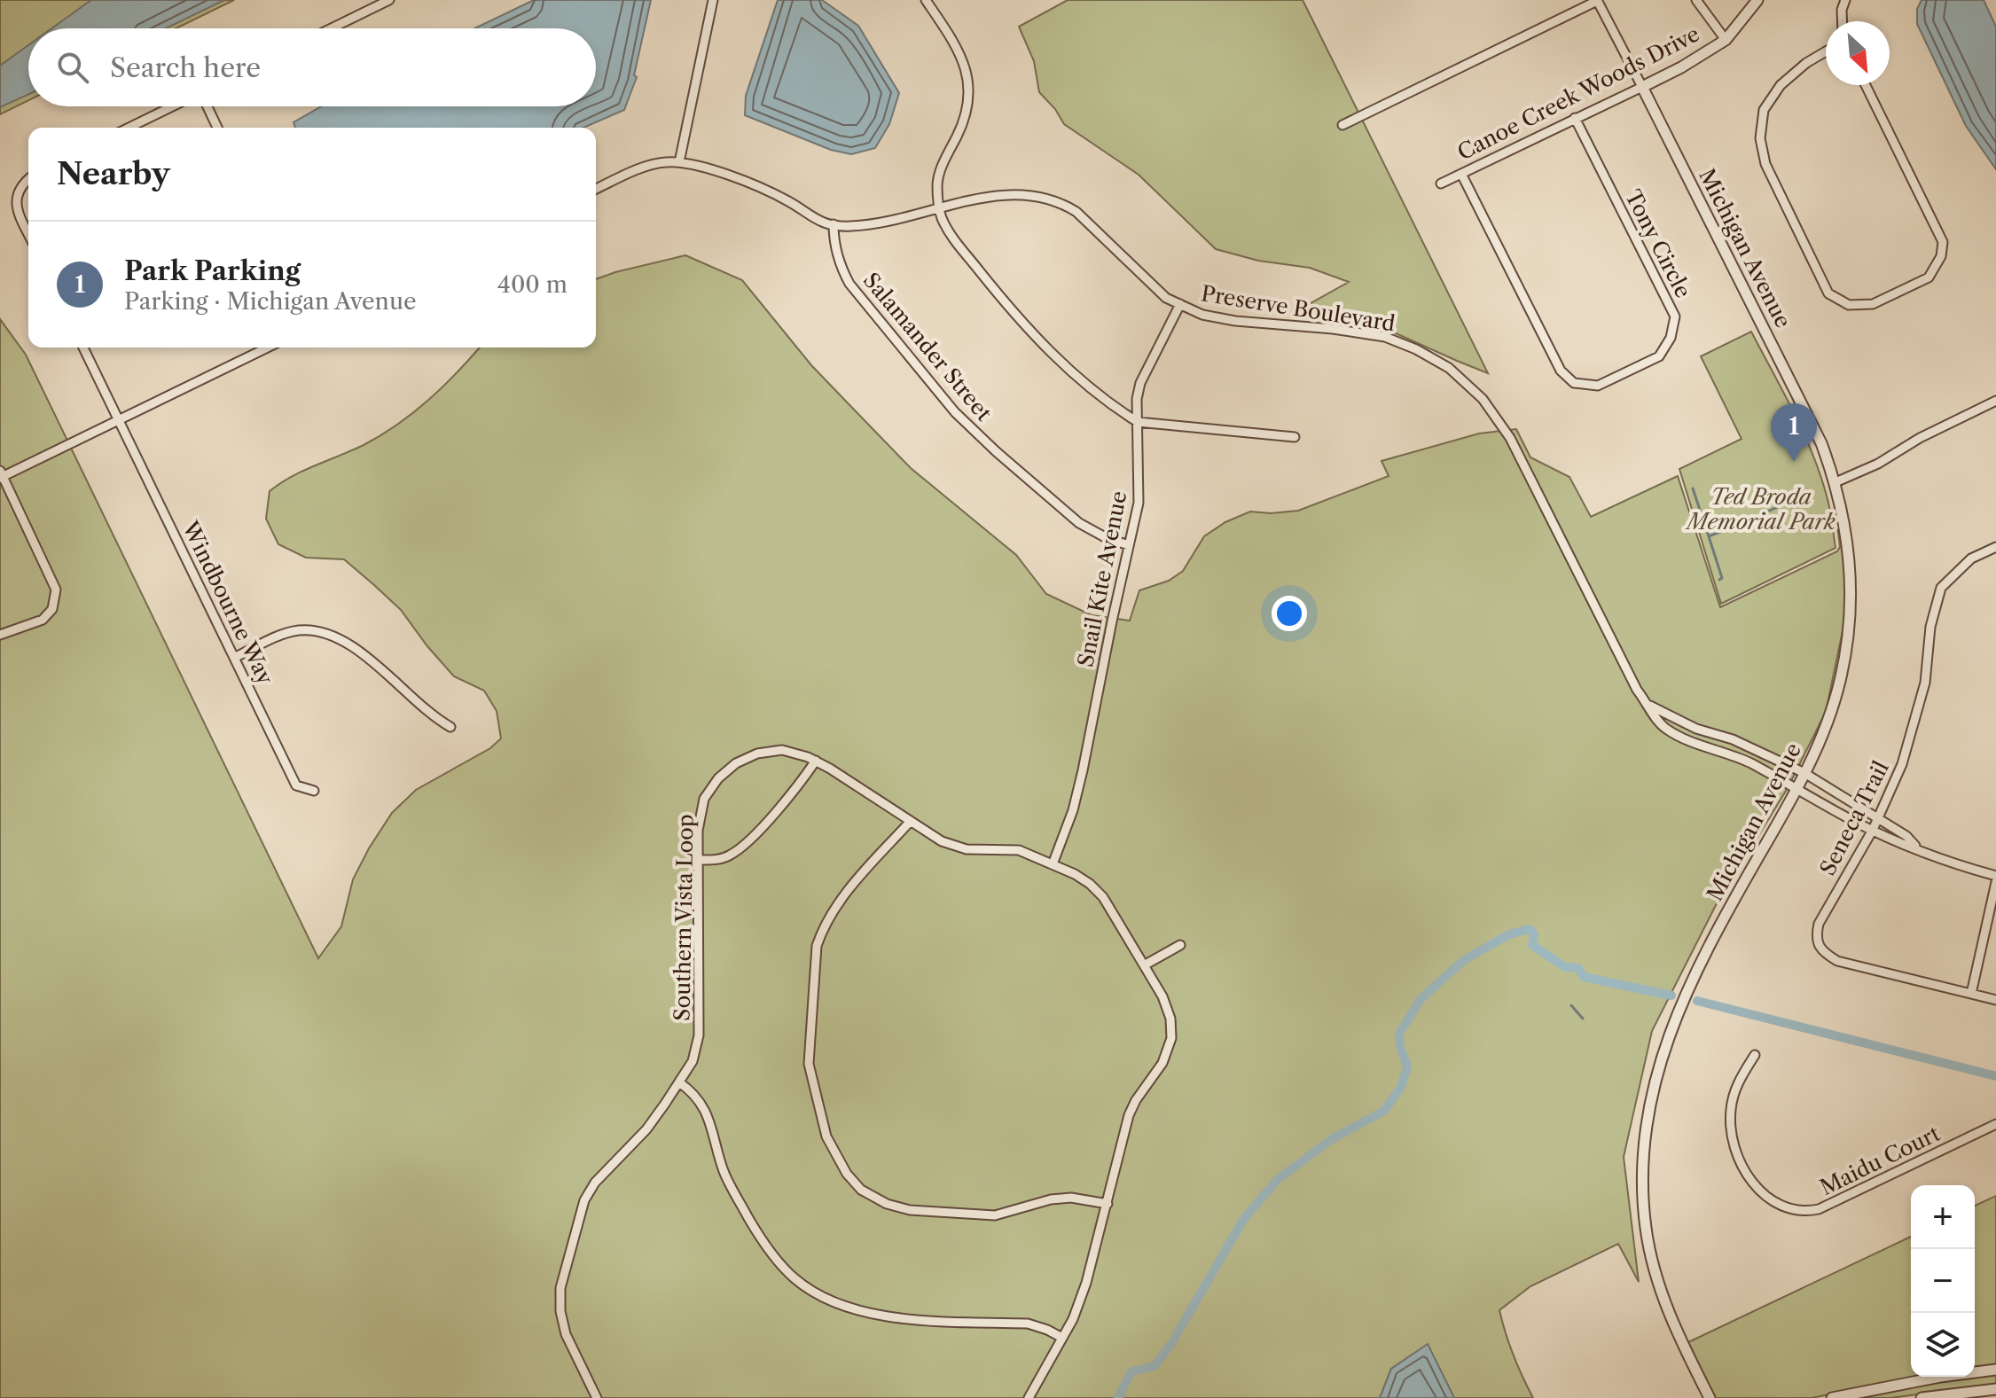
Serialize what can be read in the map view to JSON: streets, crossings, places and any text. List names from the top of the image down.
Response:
{
  "streets": {
    "street": [
      "Canoe Creek Woods Drive",
      "Tony Circle",
      "Michigan Avenue",
      "Preserve Boulevard",
      "Salamander Street",
      "Snail Kite Avenue",
      "Windbourne Way",
      "Seneca Trail",
      "Southern Vista Loop",
      "Maidu Court"
    ]
  },
  "crossings": [
    ["Canoe Creek Woods Drive", "Tony Circle"],
    ["Canoe Creek Woods Drive", "Michigan Avenue"],
    ["Michigan Avenue", "Preserve Boulevard"],
    ["Preserve Boulevard", "Salamander Street"],
    ["Preserve Boulevard", "Snail Kite Avenue"],
    ["Preserve Boulevard", "Seneca Trail"],
    ["Salamander Street", "Snail Kite Avenue"],
    ["Snail Kite Avenue", "Southern Vista Loop"]
  ],
  "parks": ["Ted Broda Memorial Park"],
  "north": "bottom right",
  "page": {
    "search": "Search here",
    "heading": "Nearby",
    "list": [
      {
        "mark": "1",
        "name": "Park Parking",
        "note": "Parking · Michigan Avenue",
        "value": "400 m"
      }
    ],
    "pins": "1",
    "map_buttons": ["+", "−"]
  }
}
